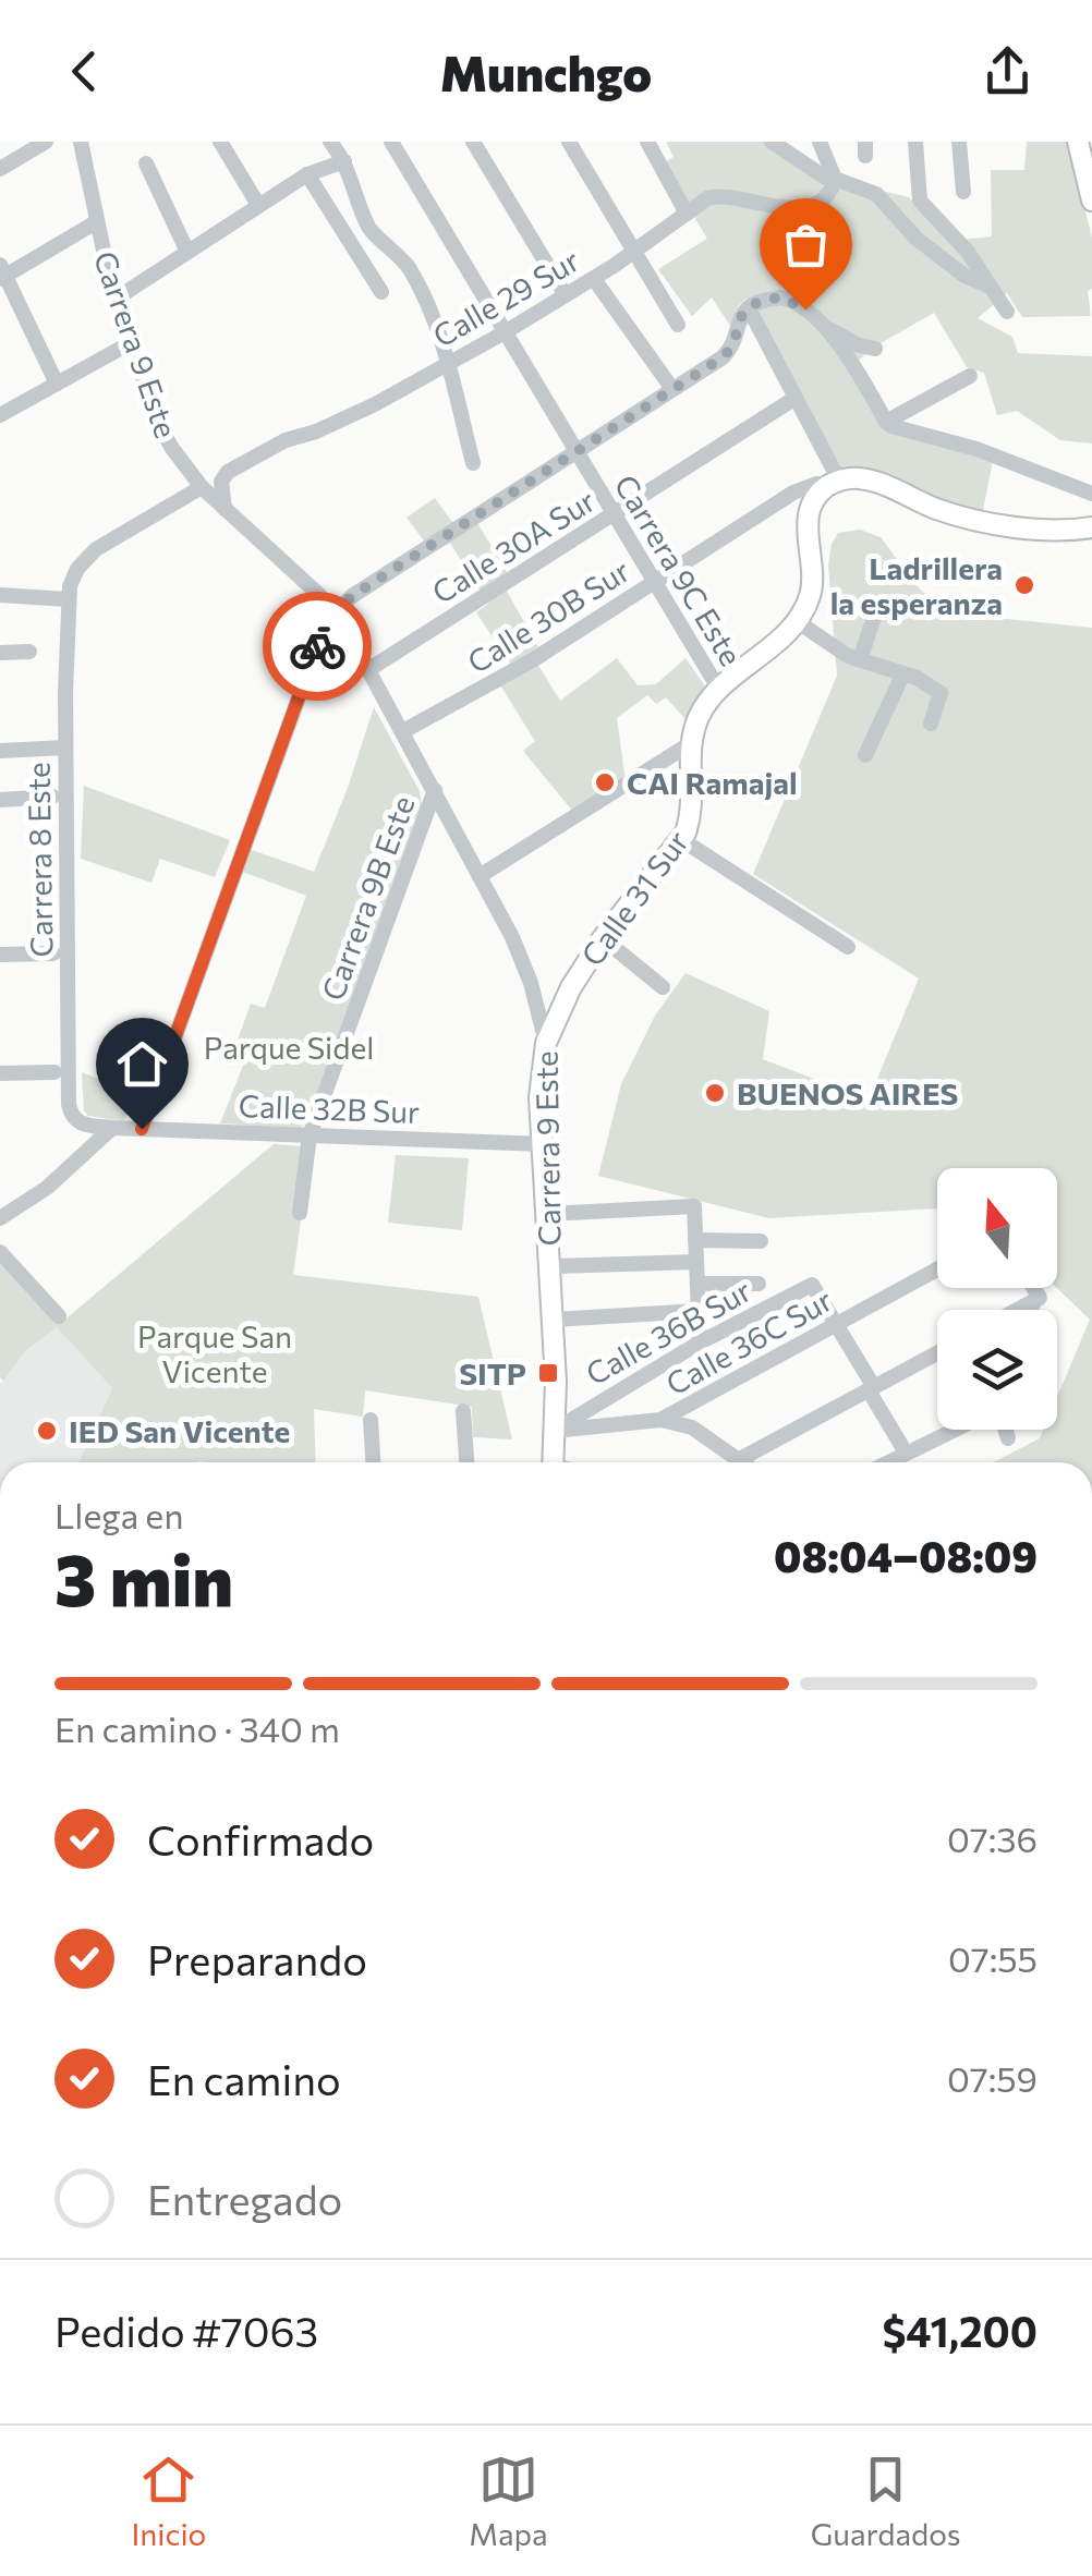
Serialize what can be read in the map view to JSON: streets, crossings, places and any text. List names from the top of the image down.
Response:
{
  "streets": {
    "main road": ["Carrera 9 Este", "Calle 31 Sur"],
    "street": [
      "Calle 29 Sur",
      "Calle 30A Sur",
      "Carrera 9C Este",
      "Calle 30B Sur",
      "Carrera 8 Este",
      "Carrera 9B Este",
      "Calle 32B Sur",
      "Calle 36B Sur",
      "Calle 36C Sur"
    ]
  },
  "crossings": [
    ["Calle 29 Sur", "Carrera 9 Este"],
    ["Calle 29 Sur", "Carrera 9C Este"],
    ["Carrera 9 Este", "Calle 30A Sur"],
    ["Carrera 9 Este", "Calle 30B Sur"],
    ["Carrera 9 Este", "Carrera 8 Este"],
    ["Carrera 9 Este", "Carrera 9B Este"],
    ["Carrera 9 Este", "Calle 31 Sur"],
    ["Carrera 9 Este", "Calle 32B Sur"],
    ["Carrera 9 Este", "Calle 36B Sur"],
    ["Carrera 9 Este", "Calle 36C Sur"],
    ["Calle 30A Sur", "Carrera 9C Este"],
    ["Carrera 9C Este", "Calle 30B Sur"],
    ["Carrera 9C Este", "Calle 31 Sur"],
    ["Carrera 8 Este", "Calle 32B Sur"],
    ["Carrera 9B Este", "Calle 32B Sur"],
    ["Calle 36B Sur", "Calle 36C Sur"]
  ],
  "parks": ["Parque Sidel", "Parque San Vicente"],
  "places": {
    "other": [
      "Ladrillera la esperanza",
      "CAI Ramajal",
      "BUENOS AIRES",
      "IED San Vicente"
    ],
    "transit": ["SITP"]
  },
  "north": "top",
  "page": {
    "header": "Munchgo",
    "heading": ["3 min", "Llega en", "08:04–08:09"],
    "panel": ["Pedido #7063", "$41,200"],
    "bar": "En camino · 340 m",
    "list": [
      ["Confirmado", "07:36"],
      ["Preparando", "07:55"],
      ["En camino", "07:59"],
      "Entregado"
    ],
    "tabs": ["Inicio", "Mapa", "Guardados"]
  }
}
